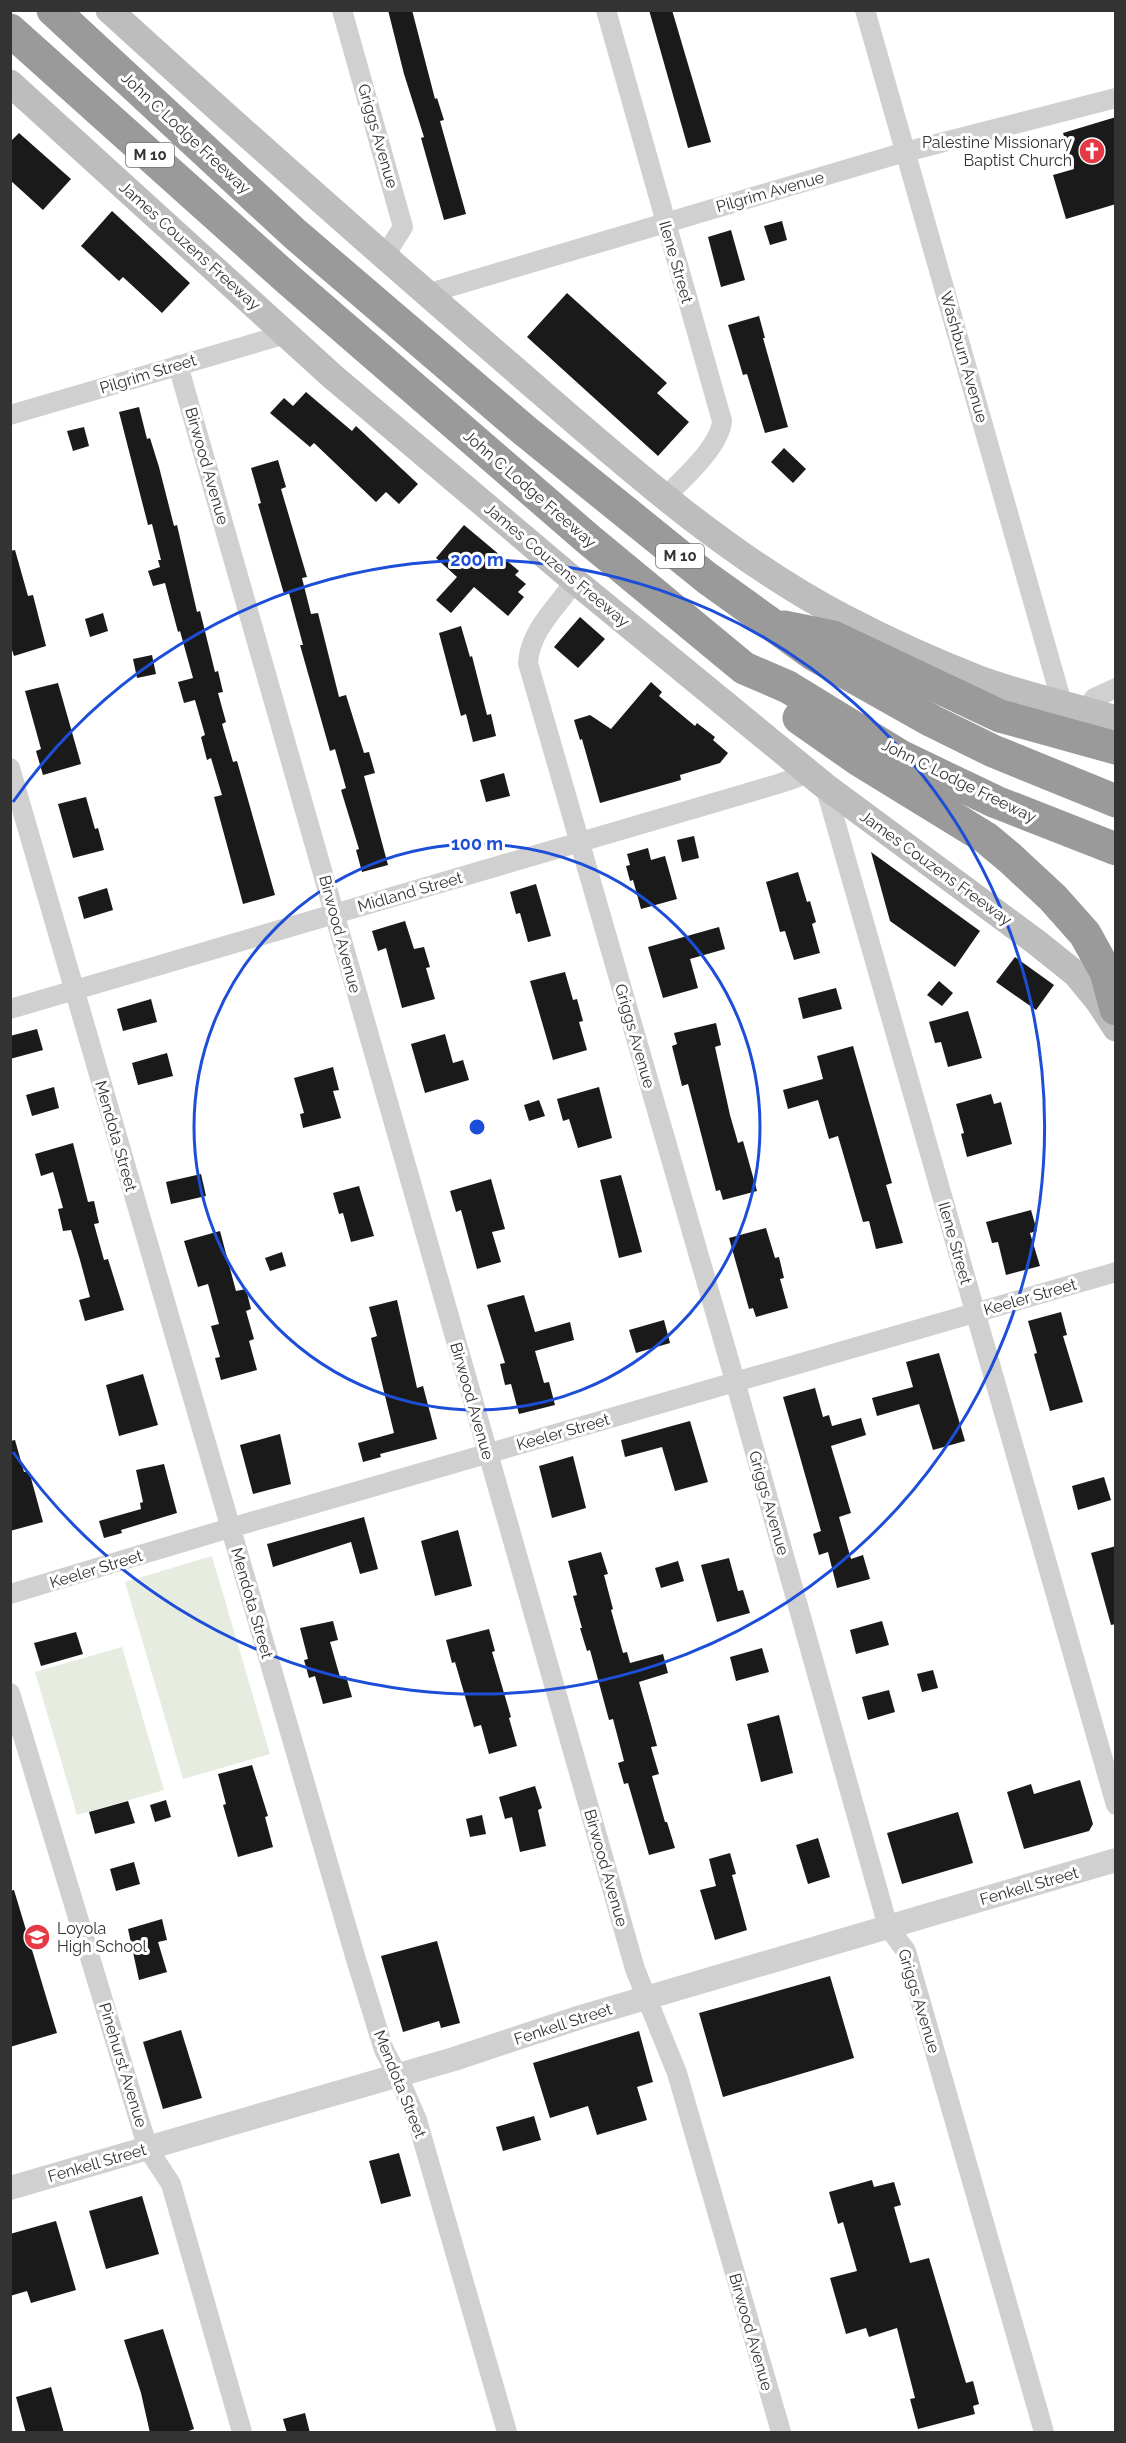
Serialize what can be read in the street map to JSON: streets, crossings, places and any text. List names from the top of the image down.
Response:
{
  "streets": {
    "highway": ["John C Lodge Freeway", "M 10"],
    "main road": ["James Couzens Freeway"],
    "street": [
      "Griggs Avenue",
      "Pilgrim Avenue",
      "Ilene Street",
      "Washburn Avenue",
      "Pilgrim Street",
      "Birwood Avenue",
      "Midland Street",
      "Mendota Street",
      "Keeler Street",
      "Fenkell Street",
      "Pinehurst Avenue"
    ]
  },
  "crossings": [
    ["Griggs Avenue", "James Couzens Freeway"],
    ["Griggs Avenue", "Midland Street"],
    ["Griggs Avenue", "Keeler Street"],
    ["Griggs Avenue", "Fenkell Street"],
    ["Pilgrim Avenue", "Ilene Street"],
    ["Pilgrim Avenue", "Washburn Avenue"],
    ["James Couzens Freeway", "Ilene Street"],
    ["James Couzens Freeway", "Pilgrim Street"],
    ["James Couzens Freeway", "Midland Street"],
    ["Ilene Street", "Midland Street"],
    ["Ilene Street", "Keeler Street"],
    ["Pilgrim Street", "Birwood Avenue"],
    ["Birwood Avenue", "Midland Street"],
    ["Birwood Avenue", "Keeler Street"],
    ["Birwood Avenue", "Fenkell Street"],
    ["Midland Street", "Mendota Street"],
    ["Mendota Street", "Keeler Street"],
    ["Mendota Street", "Fenkell Street"],
    ["Fenkell Street", "Pinehurst Avenue"]
  ],
  "places": {
    "church": ["Palestine Missionary Baptist Church"],
    "school or university": ["Loyola High School"]
  },
  "rings": ["200 m", "100 m"]
}
